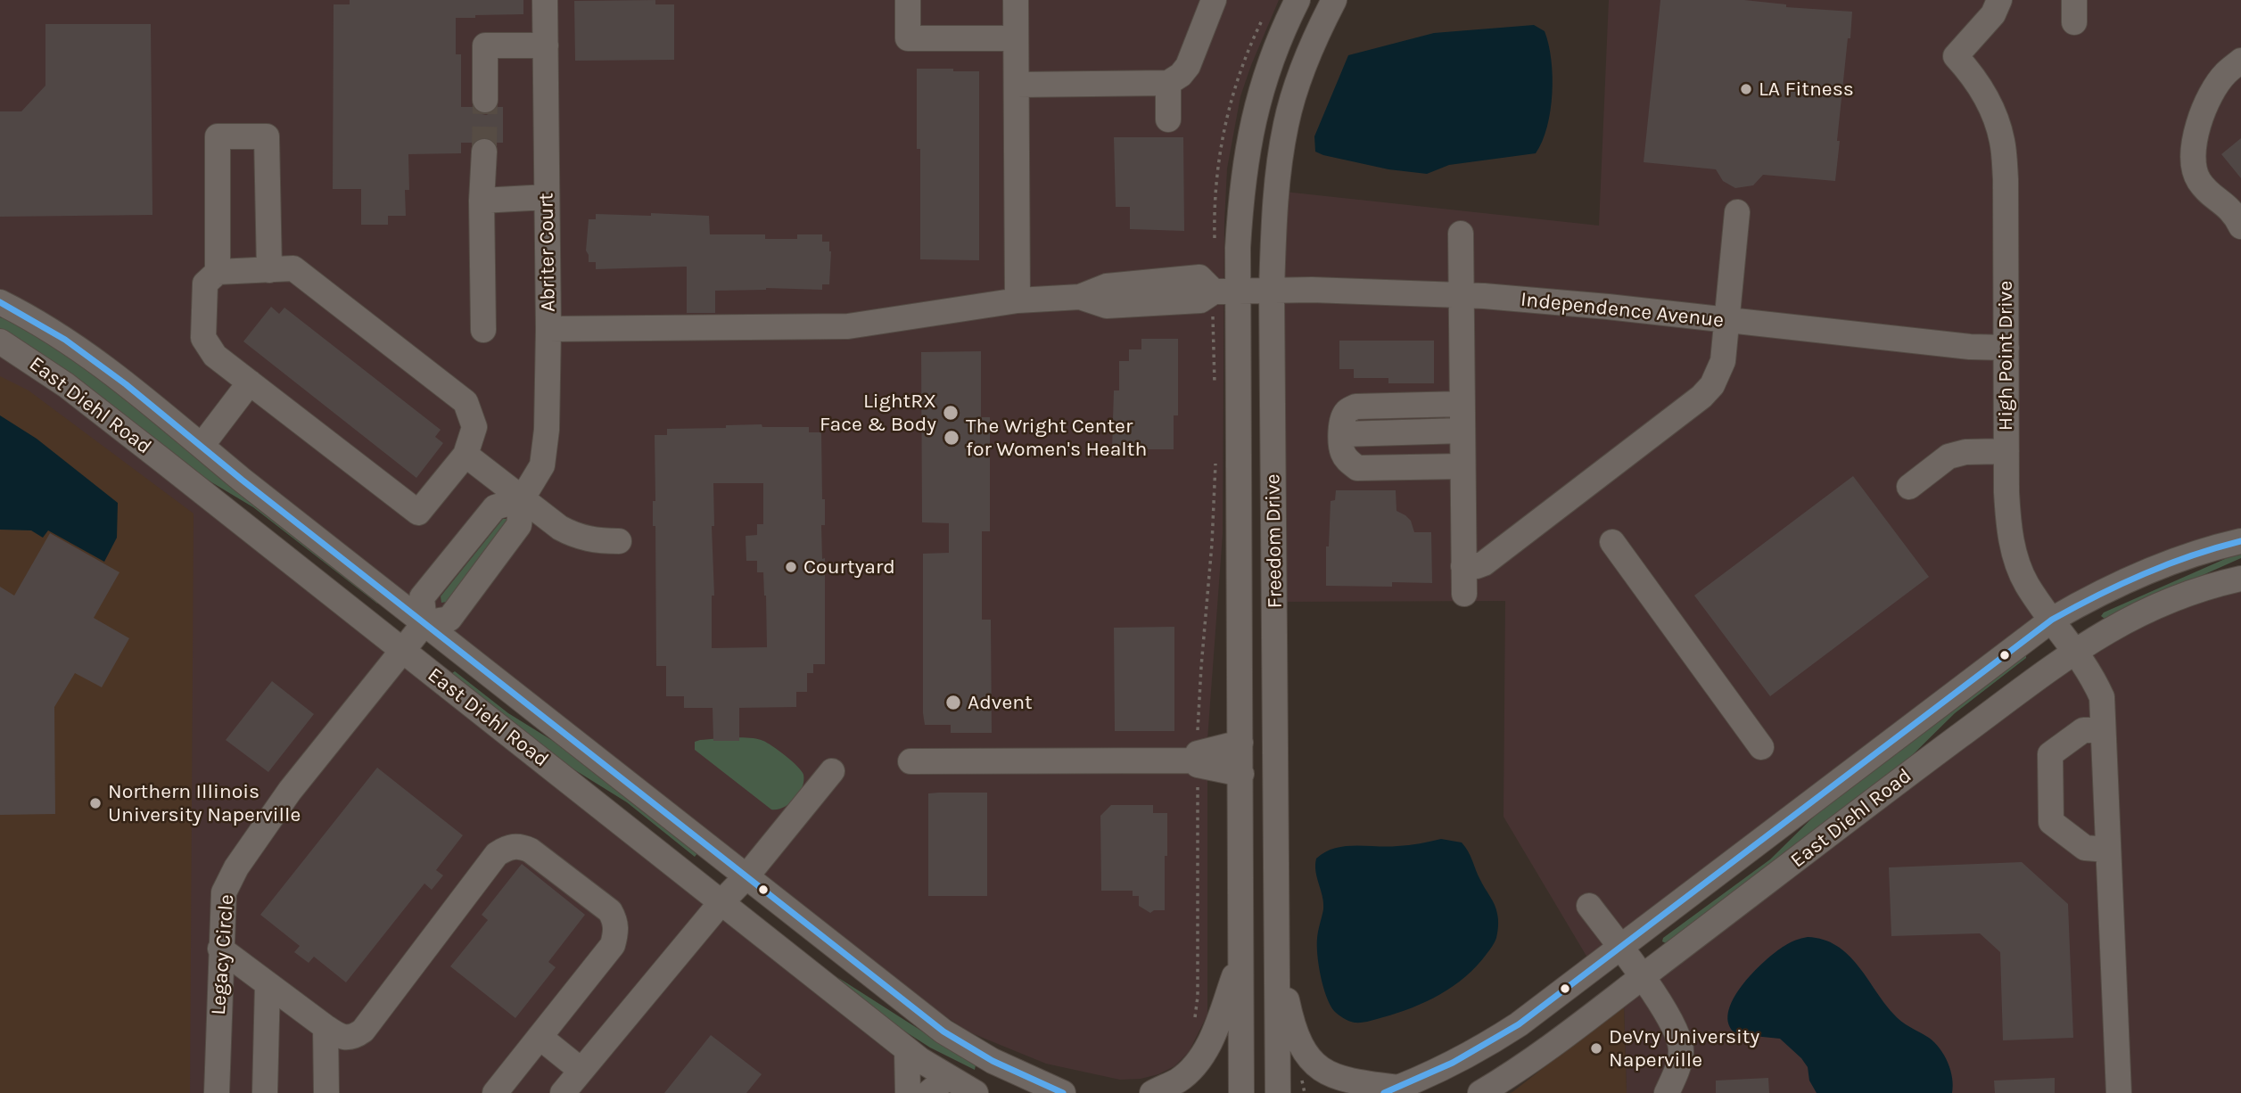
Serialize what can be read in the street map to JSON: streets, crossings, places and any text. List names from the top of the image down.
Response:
{
  "streets": {
    "street": [
      "Abriter Court",
      "Independence Avenue",
      "High Point Drive",
      "East Diehl Road",
      "Freedom Drive",
      "Legacy Circle"
    ]
  },
  "crossings": [
    ["Abriter Court", "Independence Avenue"],
    ["Abriter Court", "East Diehl Road"],
    ["Independence Avenue", "High Point Drive"],
    ["Independence Avenue", "Freedom Drive"],
    ["High Point Drive", "East Diehl Road"],
    ["East Diehl Road", "Legacy Circle"]
  ],
  "places": [
    "LA Fitness",
    "LightRX Face & Body",
    "The Wright Center for Women's Health",
    "Courtyard",
    "Advent",
    "Northern Illinois University Naperville",
    "DeVry University Naperville"
  ]
}
